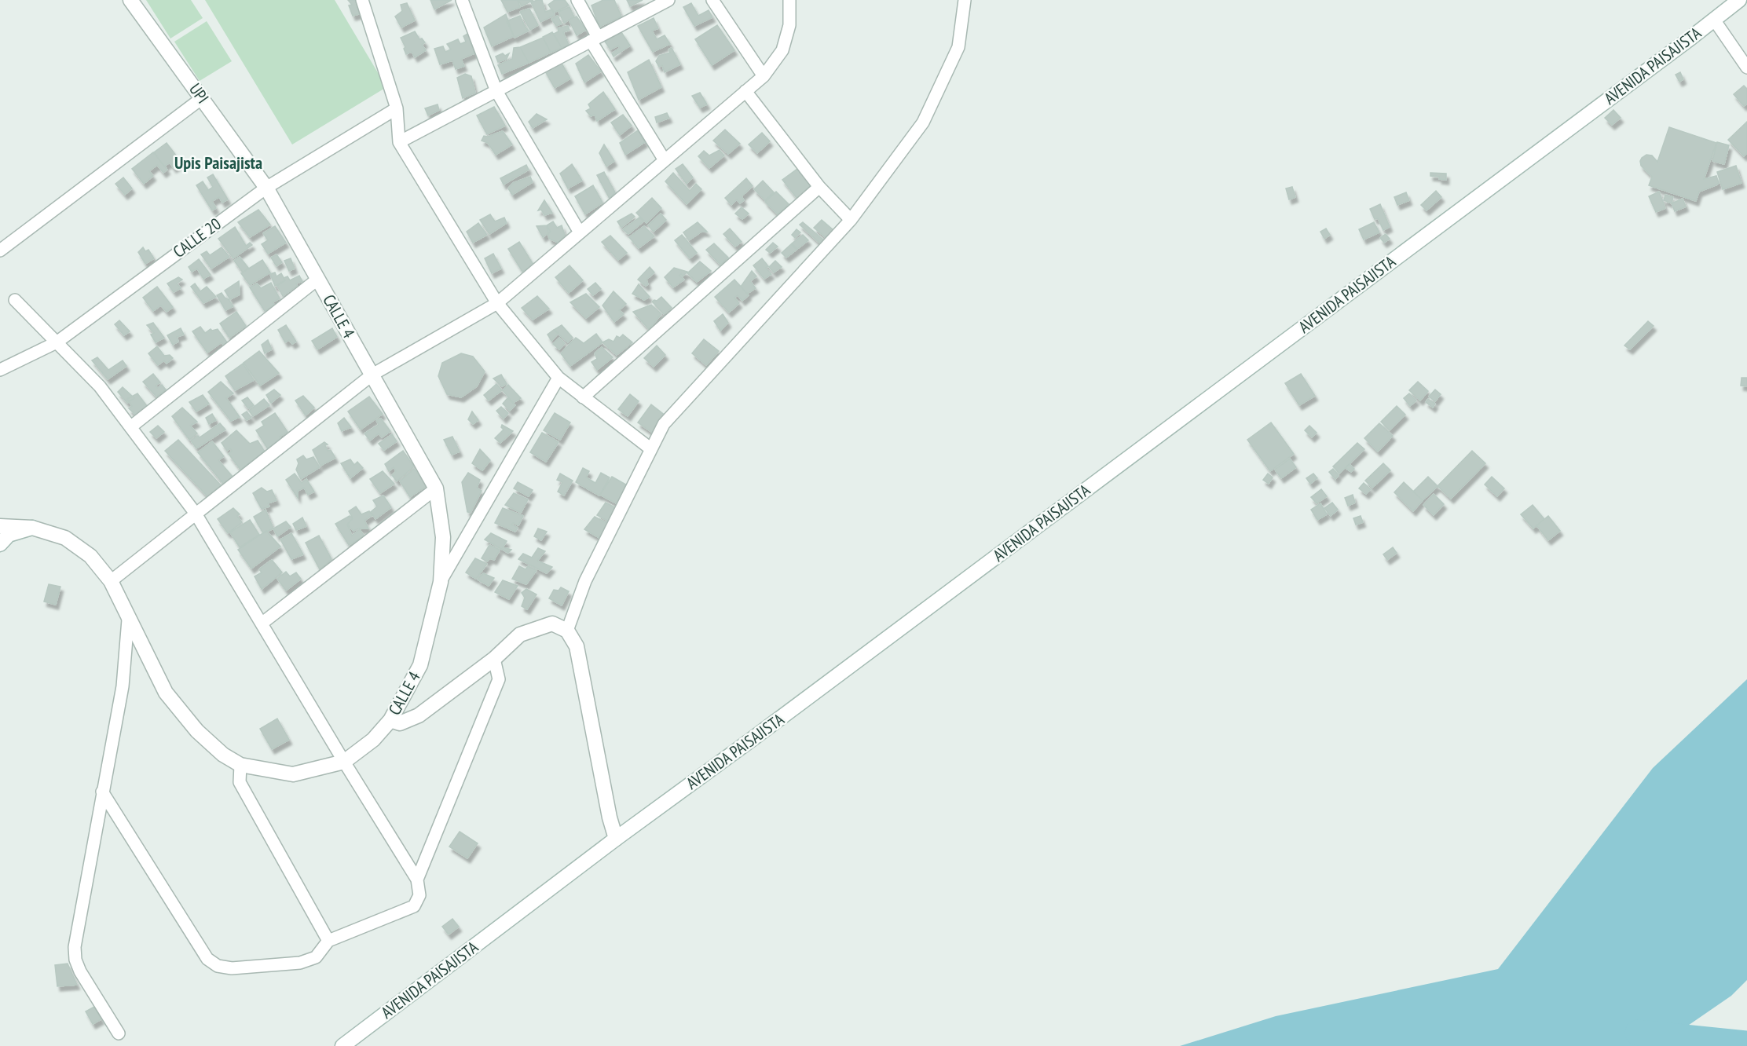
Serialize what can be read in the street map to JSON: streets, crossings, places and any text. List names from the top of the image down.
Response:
{
  "streets": {
    "street": [
      "AVENIDA PAISAJISTA",
      "UPI",
      "CALLE 20",
      "CALLE 4"
    ]
  },
  "crossings": [
    ["UPI", "CALLE 20"],
    ["UPI", "CALLE 4"],
    ["CALLE 20", "CALLE 4"]
  ],
  "districts": ["Upis Paisajista"]
}
